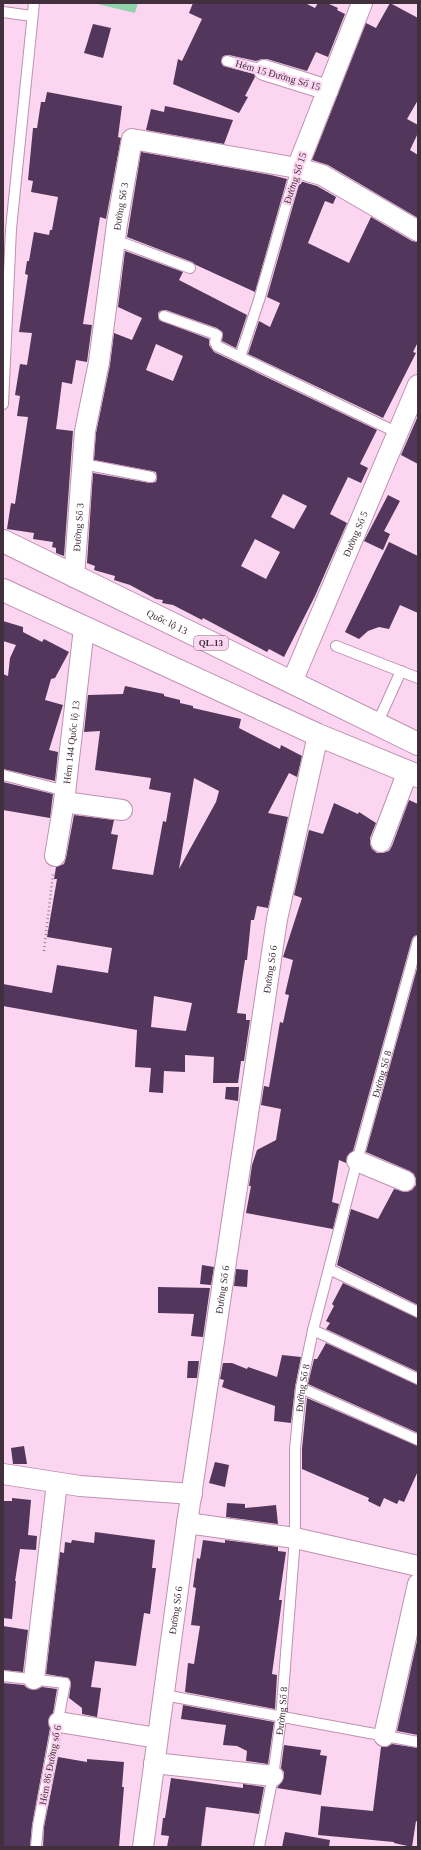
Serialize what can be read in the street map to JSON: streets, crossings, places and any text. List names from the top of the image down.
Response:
{
  "streets": {
    "highway": ["Quốc lộ 13", "QL.13"],
    "street": [
      "Hẻm 15 Đường Số 15",
      "Đường Số 15",
      "Đường Số 3",
      "Đường Số 5",
      "Hẻm 144 Quốc lộ 13",
      "Đường Số 6"
    ],
    "lane": ["Đường Số 8", "Hẻm 86 Đường số 6"]
  },
  "crossings": [
    ["Hẻm 15 Đường Số 15", "Đường Số 15"],
    ["Đường Số 15", "Đường Số 3"],
    ["Đường Số 3", "Quốc lộ 13"],
    ["Đường Số 5", "Quốc lộ 13"]
  ]
}
